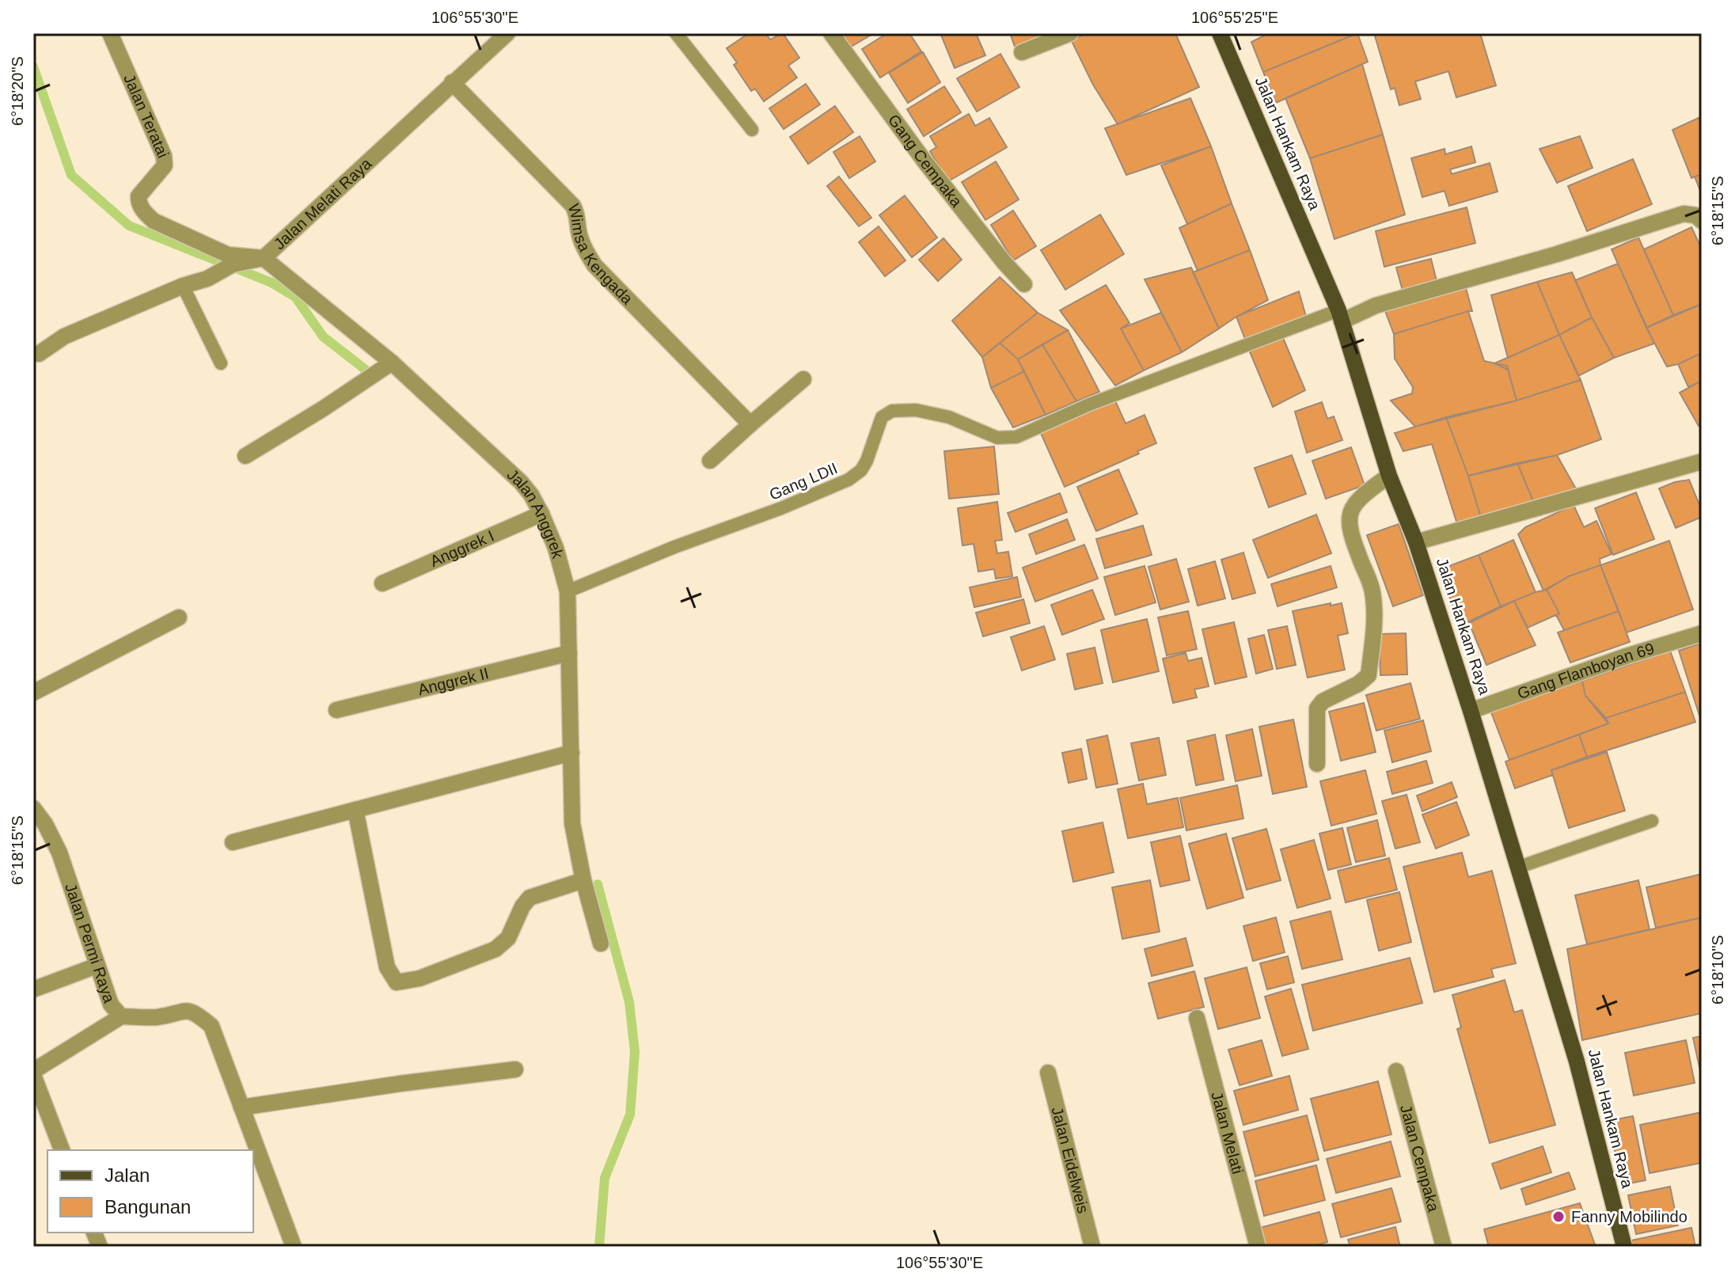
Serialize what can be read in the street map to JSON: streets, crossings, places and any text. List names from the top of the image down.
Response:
{
  "streets": {
    "main road": ["Jalan Hankam Raya"],
    "street": [
      "Jalan Teratai",
      "Gang Cempaka",
      "Jalan Melati Raya",
      "Wimsa Kengada",
      "Jalan Anggrek",
      "Anggrek I",
      "Gang Flamboyan 69",
      "Anggrek II",
      "Jalan Permi Raya",
      "Jalan Melati",
      "Jalan Cempaka",
      "Jalan Eidelweis"
    ],
    "lane": ["Gang LDII"]
  },
  "crossings": [
    ["Jalan Teratai", "Jalan Melati Raya"],
    ["Jalan Teratai", "Jalan Anggrek"],
    ["Jalan Hankam Raya", "Gang LDII"],
    ["Jalan Hankam Raya", "Gang Flamboyan 69"],
    ["Jalan Melati Raya", "Wimsa Kengada"],
    ["Jalan Melati Raya", "Jalan Anggrek"],
    ["Gang LDII", "Jalan Anggrek"],
    ["Jalan Anggrek", "Anggrek I"],
    ["Jalan Anggrek", "Anggrek II"]
  ],
  "places": ["Fanny Mobilindo"],
  "legend": ["Jalan", "Bangunan"],
  "coordinates": [
    "106°55'30\"E",
    "106°55'25\"E",
    "6°18'20\"S",
    "6°18'15\"S",
    "6°18'10\"S"
  ]
}
